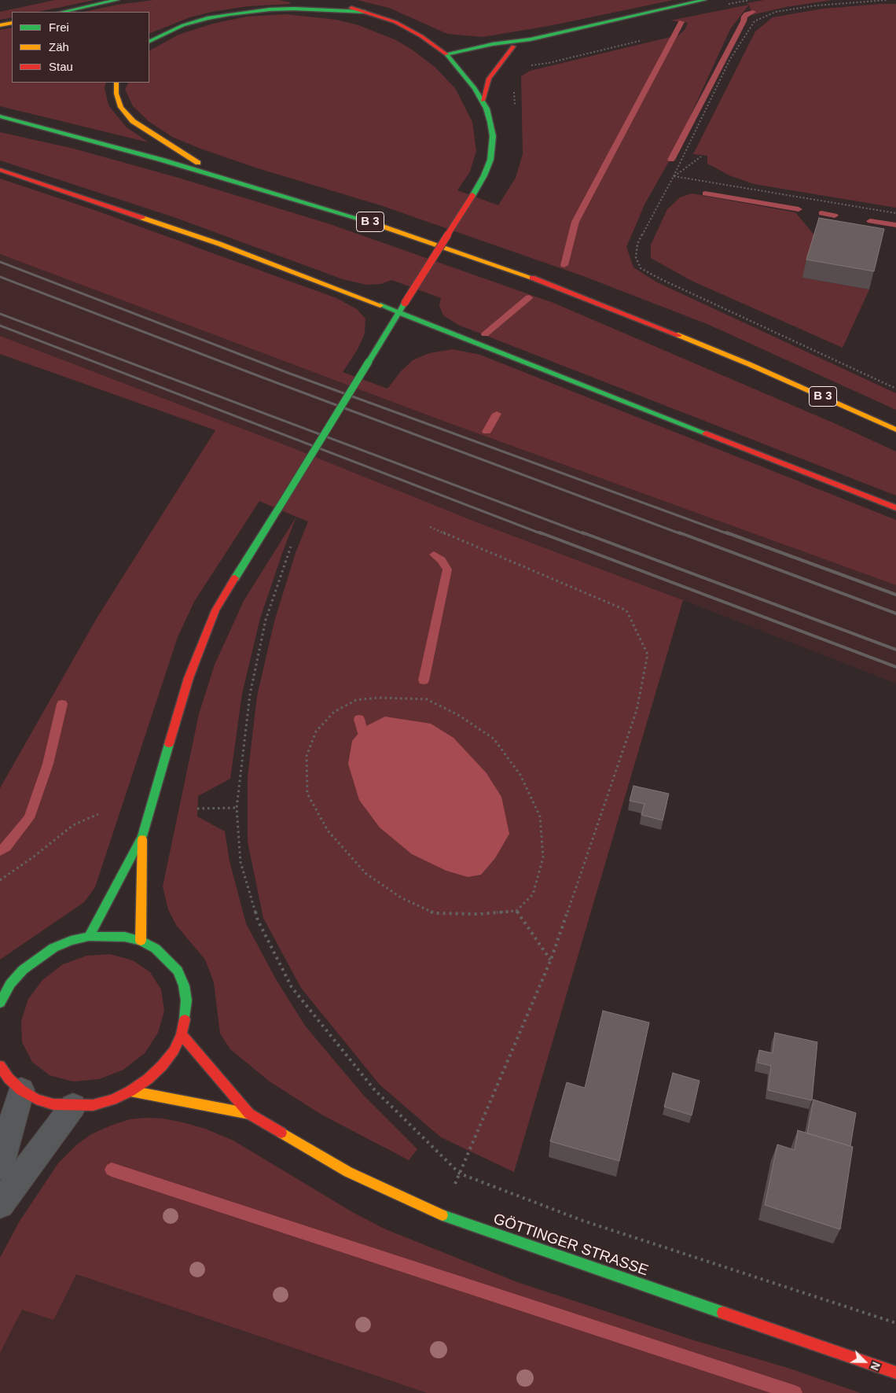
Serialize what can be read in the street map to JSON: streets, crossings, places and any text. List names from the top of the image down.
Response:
{
  "streets": {
    "main road": ["B 3", "GÖTTINGER STRASSE"]
  },
  "legend": ["Frei", "Zäh", "Stau"],
  "north": "bottom right"
}
